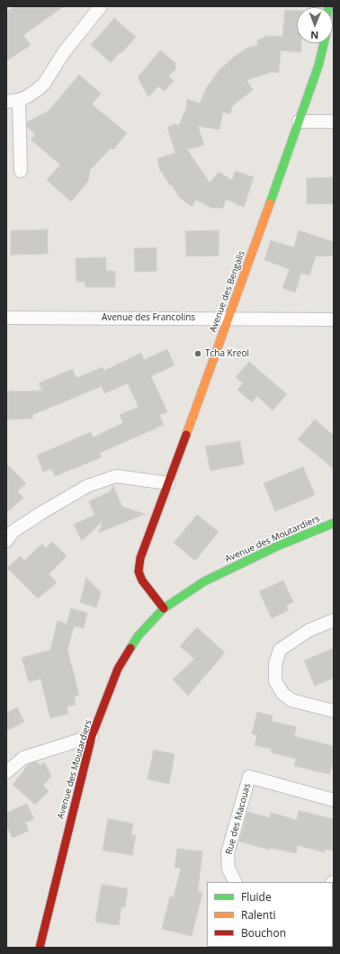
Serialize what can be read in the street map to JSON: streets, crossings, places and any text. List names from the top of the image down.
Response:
{
  "streets": {
    "street": [
      "Avenue des Bengalis",
      "Avenue des Francolins",
      "Avenue des Moutardiers",
      "Rue des Macouas"
    ]
  },
  "crossings": [
    ["Avenue des Bengalis", "Avenue des Francolins"],
    ["Avenue des Bengalis", "Avenue des Moutardiers"]
  ],
  "places": ["Tcha Kreol"],
  "legend": ["Fluide", "Ralenti", "Bouchon"],
  "north": "bottom"
}
